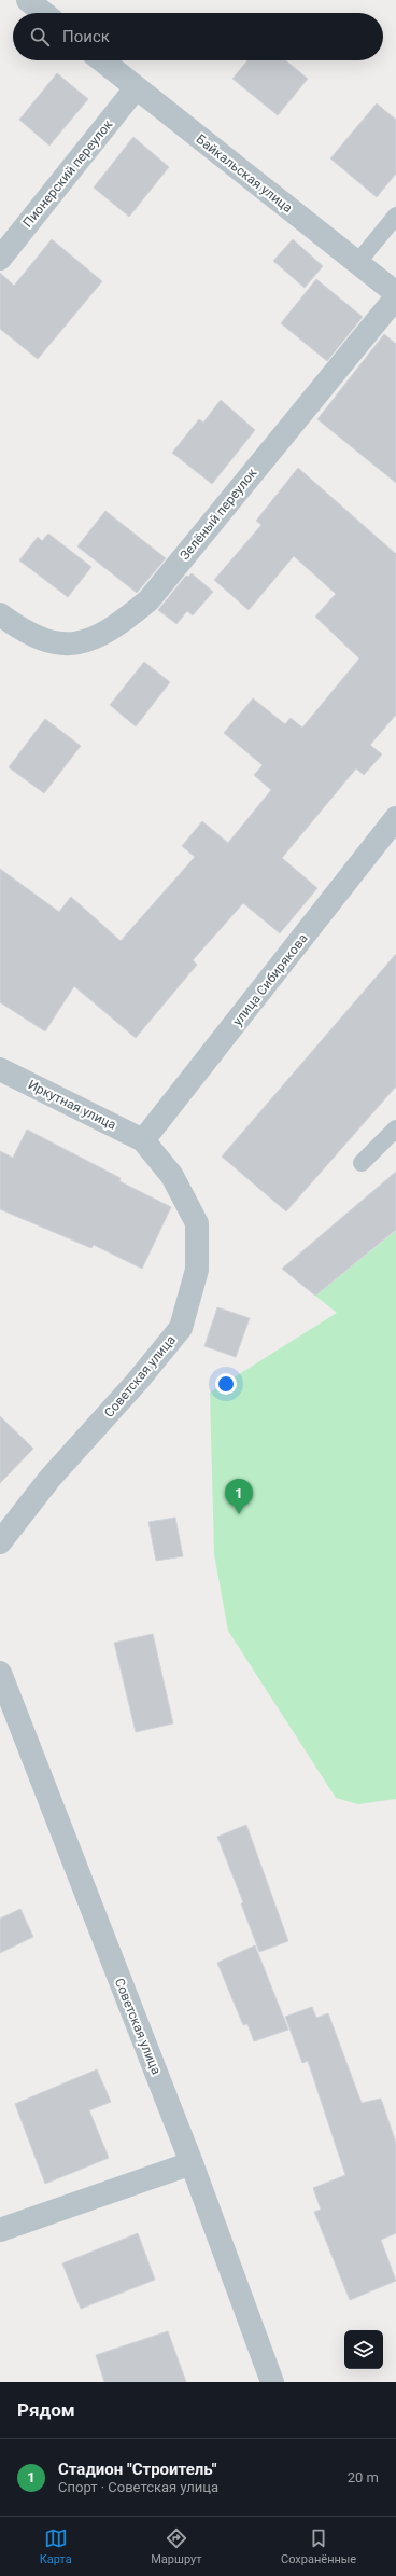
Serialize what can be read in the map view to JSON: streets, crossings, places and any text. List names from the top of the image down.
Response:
{
  "streets": {
    "street": [
      "Пионерский переулок",
      "Байкальская улица",
      "Зелёный переулок",
      "улица Сибирякова",
      "Иркутная улица",
      "Советская улица"
    ]
  },
  "crossings": [
    ["Пионерский переулок", "Байкальская улица"],
    ["улица Сибирякова", "Иркутная улица"],
    ["улица Сибирякова", "Советская улица"],
    ["Иркутная улица", "Советская улица"]
  ],
  "page": {
    "search": "Поиск",
    "pins": "1",
    "heading": "Рядом",
    "list": [
      {
        "mark": "1",
        "name": "Стадион \"Строитель\"",
        "note": "Спорт · Советская улица",
        "value": "20 m"
      }
    ],
    "nav": ["Карта", "Маршрут", "Сохранённые"]
  }
}
